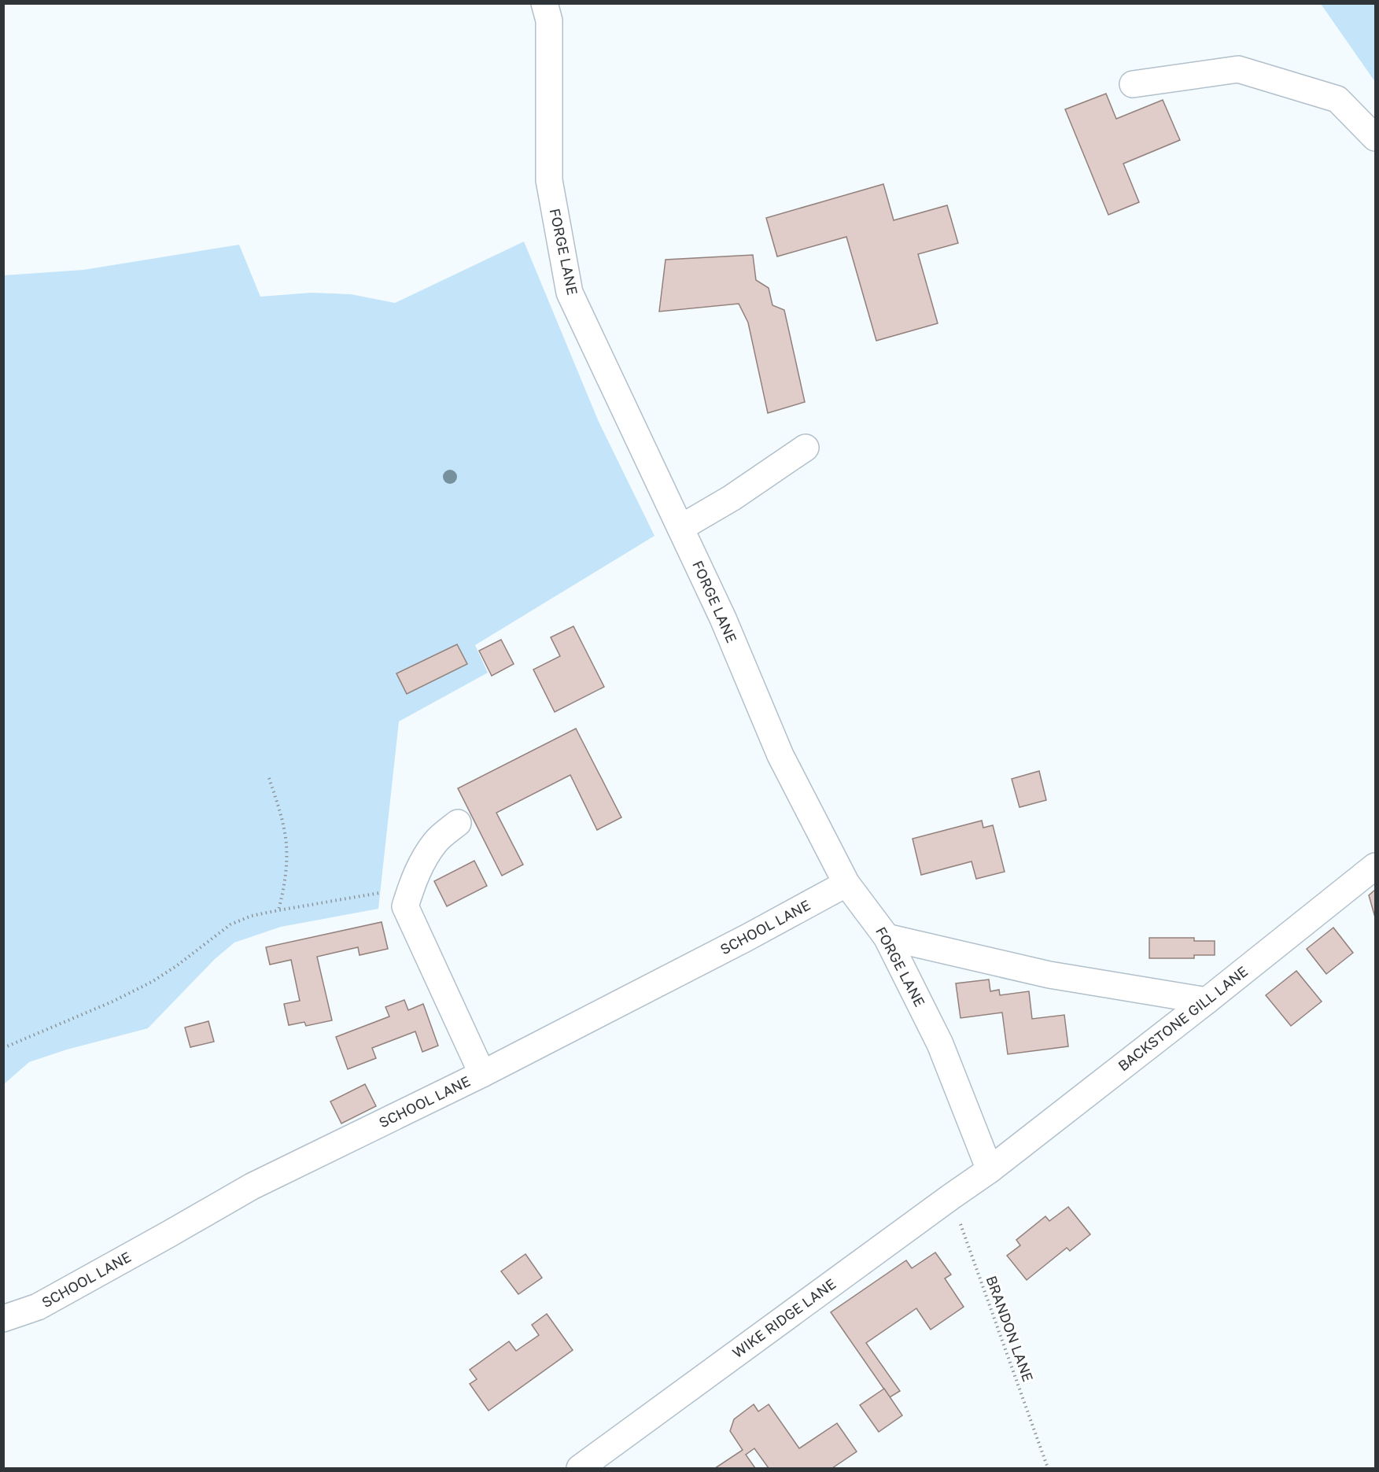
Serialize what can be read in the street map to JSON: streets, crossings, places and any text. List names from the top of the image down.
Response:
{
  "streets": {
    "street": [
      "FORGE LANE",
      "SCHOOL LANE",
      "BACKSTONE GILL LANE",
      "WIKE RIDGE LANE"
    ],
    "path": ["BRANDON LANE"]
  },
  "crossings": [
    ["FORGE LANE", "SCHOOL LANE"],
    ["FORGE LANE", "BACKSTONE GILL LANE"],
    ["FORGE LANE", "WIKE RIDGE LANE"],
    ["BACKSTONE GILL LANE", "WIKE RIDGE LANE"],
    ["WIKE RIDGE LANE", "BRANDON LANE"]
  ]
}
